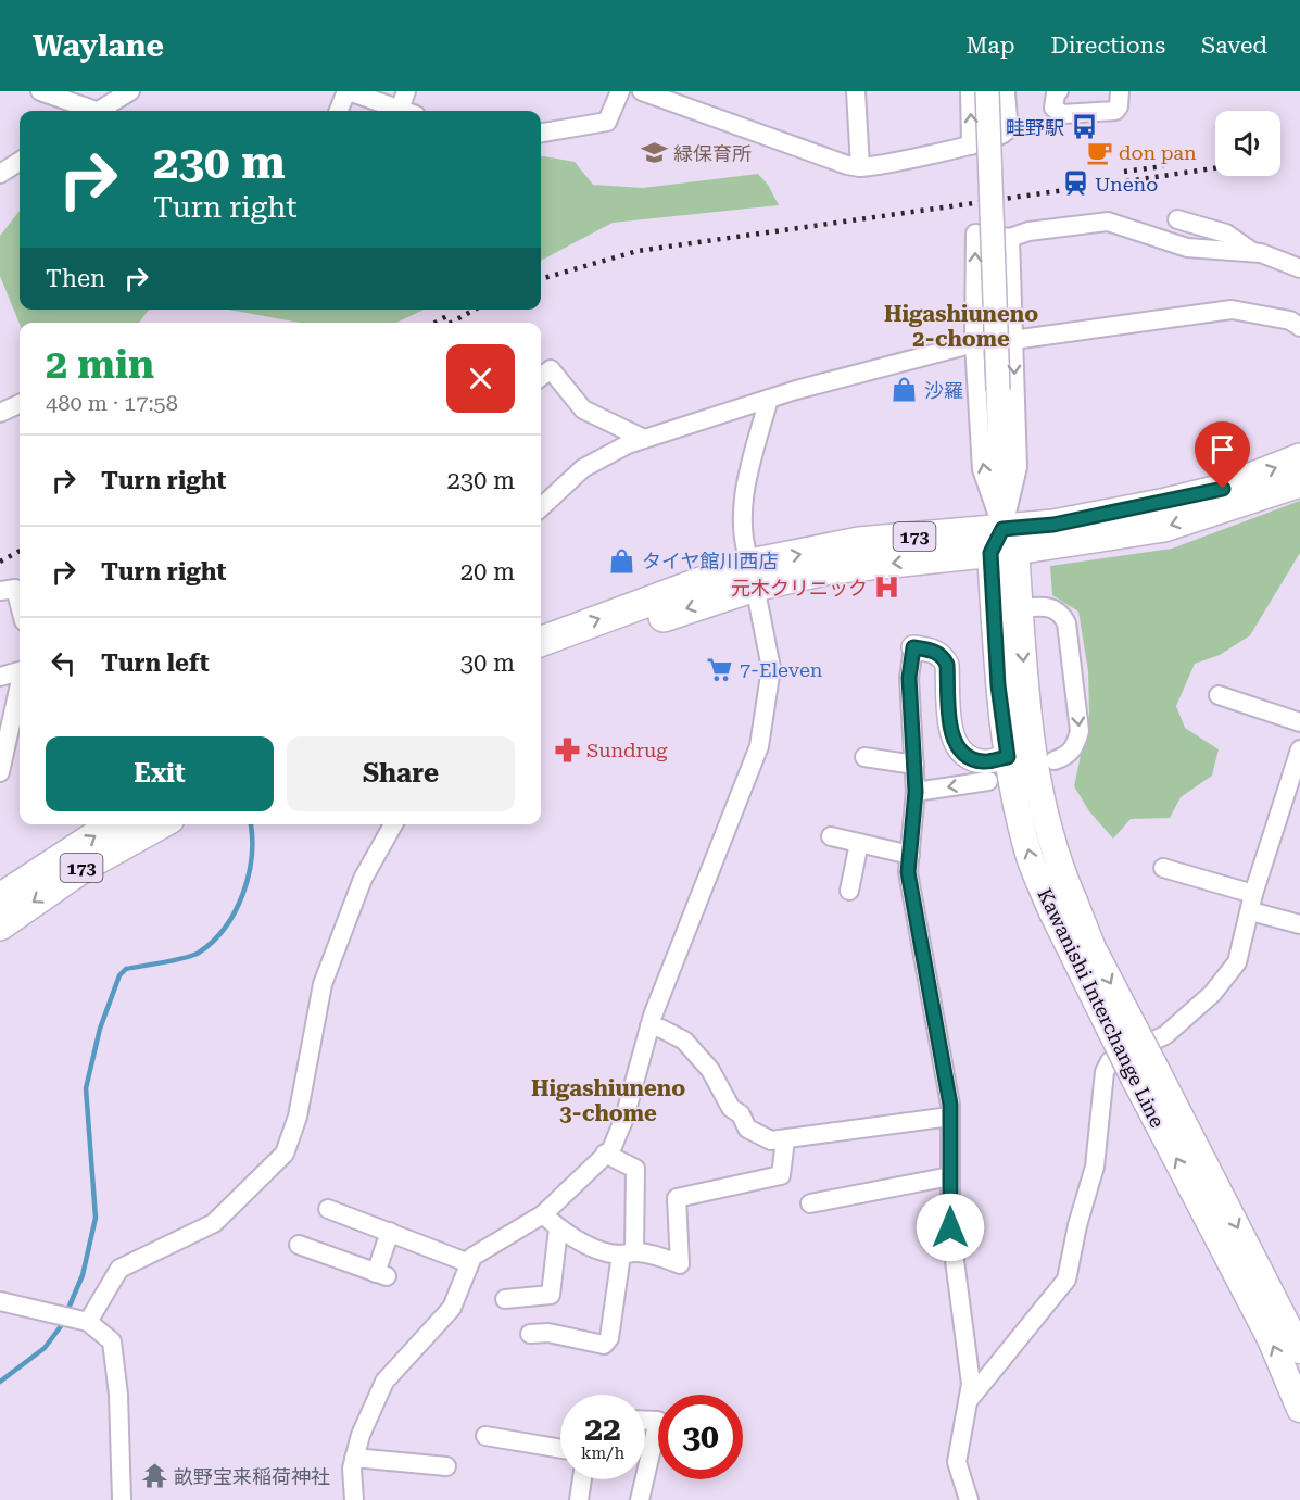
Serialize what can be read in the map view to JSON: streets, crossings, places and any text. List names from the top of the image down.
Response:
{
  "streets": {
    "highway": ["173"],
    "main road": ["Kawanishi Interchange Line"]
  },
  "crossings": [
    ["173", "Kawanishi Interchange Line"]
  ],
  "districts": ["Higashiuneno 2-chome", "Higashiuneno 3-chome"],
  "places": {
    "bus stop": ["畦野駅"],
    "cafe": ["don pan"],
    "school or university": ["緑保育所"],
    "station": ["Uneno"],
    "shop": ["沙羅", "タイヤ館川西店"],
    "hospital": ["元木クリニック"],
    "supermarket": ["7-Eleven"],
    "pharmacy": ["Sundrug"],
    "temple": ["畝野宝来稲荷神社"]
  },
  "page": {
    "header": "Waylane",
    "nav": ["Map", "Directions", "Saved"],
    "turn": ["230 m", "Turn right"],
    "then": "Then",
    "heading": ["2 min", "480 m · 17:58"],
    "list": [
      {
        "name": "Turn right",
        "value": "230 m"
      },
      {
        "name": "Turn right",
        "value": "20 m"
      },
      {
        "name": "Turn left",
        "value": "30 m"
      }
    ],
    "buttons": ["Exit", "Share"],
    "speed": "22 km/h",
    "limit": "30"
  }
}
